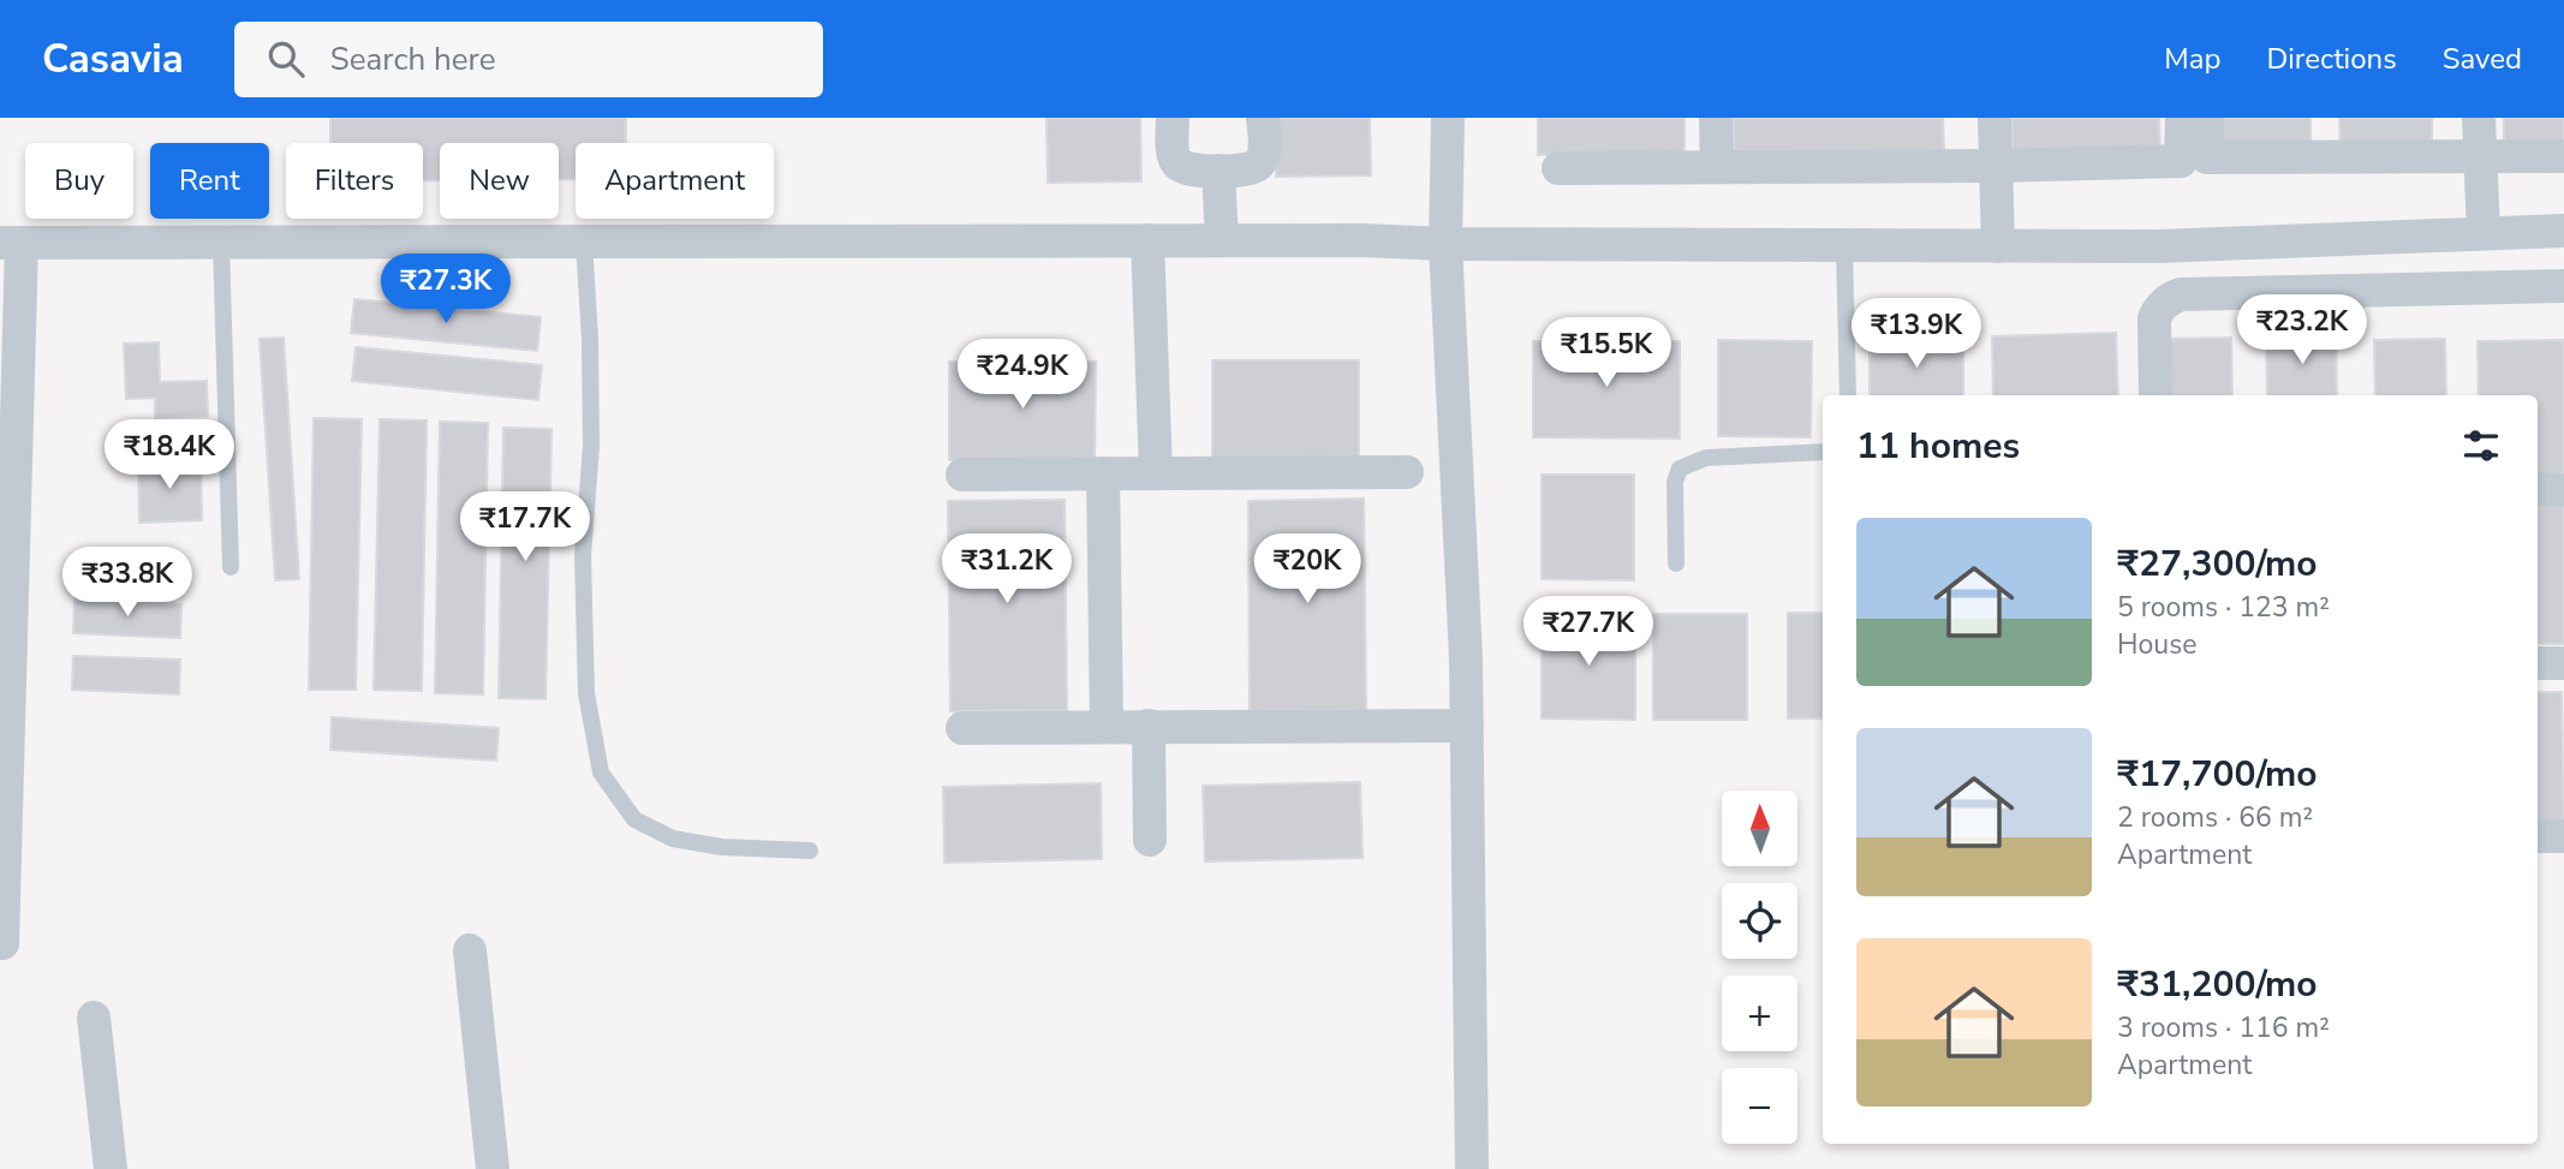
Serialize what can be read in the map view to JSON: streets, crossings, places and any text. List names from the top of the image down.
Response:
{
  "north": "top",
  "page": {
    "header": "Casavia",
    "search": "Search here",
    "nav": ["Map", "Directions", "Saved"],
    "chip": [
      "Buy",
      "Rent",
      "Filters",
      "New",
      "Apartment"
    ],
    "price": [
      "₹27.3K",
      "₹23.2K",
      "₹13.9K",
      "₹15.5K",
      "₹24.9K",
      "₹18.4K",
      "₹17.7K",
      "₹31.2K",
      "₹20K",
      "₹33.8K",
      "₹27.7K"
    ],
    "heading": "11 homes",
    "list": [
      {
        "name": "₹27,300/mo",
        "note": "5 rooms · 123 m² · House"
      },
      {
        "name": "₹17,700/mo",
        "note": "2 rooms · 66 m² · Apartment"
      },
      {
        "name": "₹31,200/mo",
        "note": "3 rooms · 116 m² · Apartment"
      }
    ],
    "map_buttons": ["+", "−"]
  }
}
